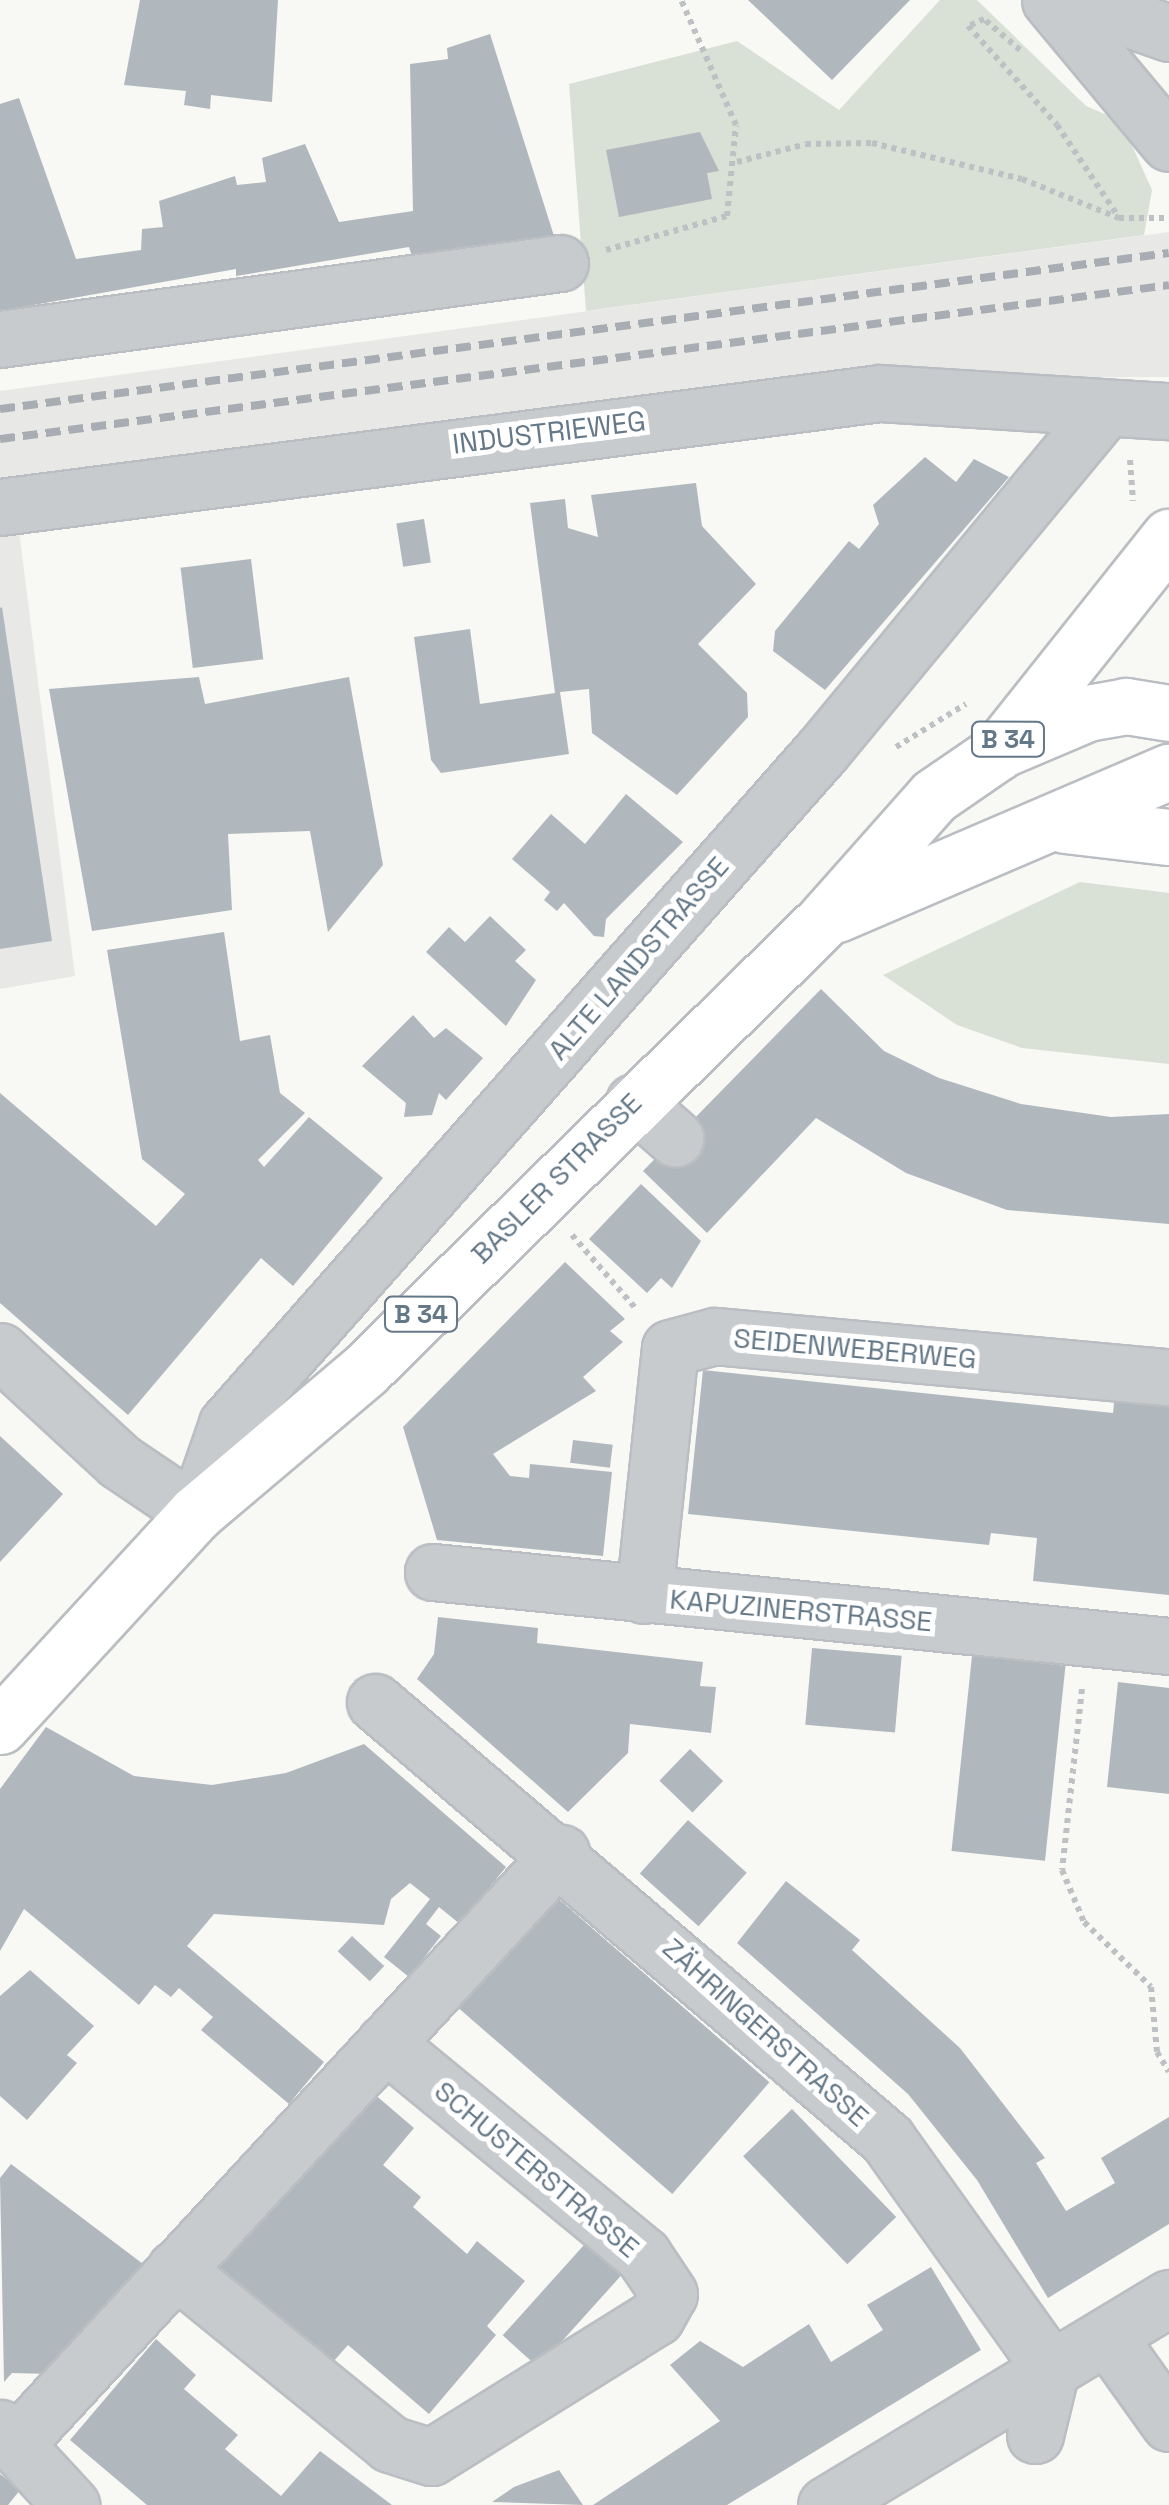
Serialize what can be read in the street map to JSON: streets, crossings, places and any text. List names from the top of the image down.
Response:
{
  "streets": {
    "main road": ["B 34", "BASLER STRASSE"],
    "street": [
      "INDUSTRIEWEG",
      "ALTE LANDSTRASSE",
      "SEIDENWEBERWEG",
      "KAPUZINERSTRASSE",
      "ZÄHRINGERSTRASSE",
      "SCHUSTERSTRASSE"
    ]
  },
  "crossings": [
    ["INDUSTRIEWEG", "ALTE LANDSTRASSE"],
    ["B 34", "ALTE LANDSTRASSE"],
    ["B 34", "BASLER STRASSE"],
    ["ALTE LANDSTRASSE", "BASLER STRASSE"]
  ]
}
